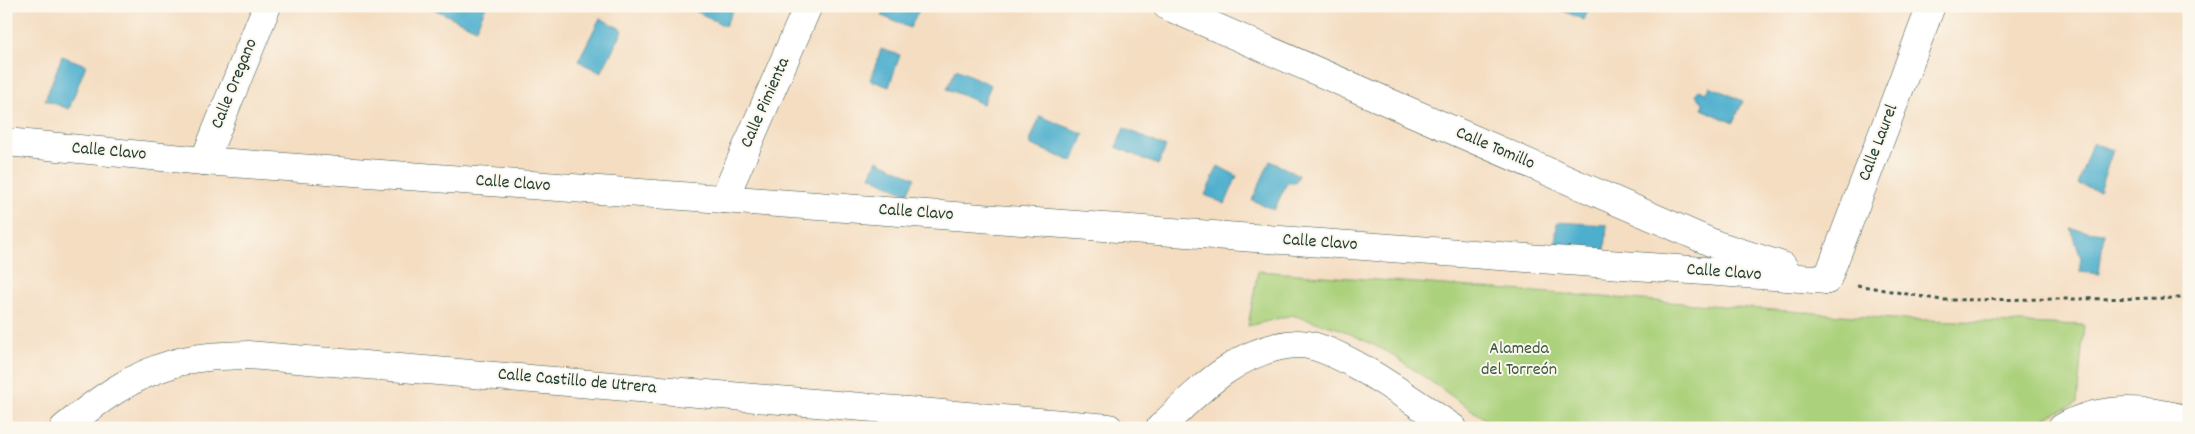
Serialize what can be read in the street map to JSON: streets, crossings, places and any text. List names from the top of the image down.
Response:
{
  "streets": {
    "street": [
      "Calle Oregano",
      "Calle Pimienta",
      "Calle Laurel",
      "Calle Tomillo",
      "Calle Clavo",
      "Calle Castillo de Utrera"
    ]
  },
  "crossings": [
    ["Calle Oregano", "Calle Clavo"],
    ["Calle Pimienta", "Calle Clavo"],
    ["Calle Laurel", "Calle Tomillo"],
    ["Calle Laurel", "Calle Clavo"],
    ["Calle Tomillo", "Calle Clavo"]
  ],
  "parks": ["Alameda del Torreón"]
}
